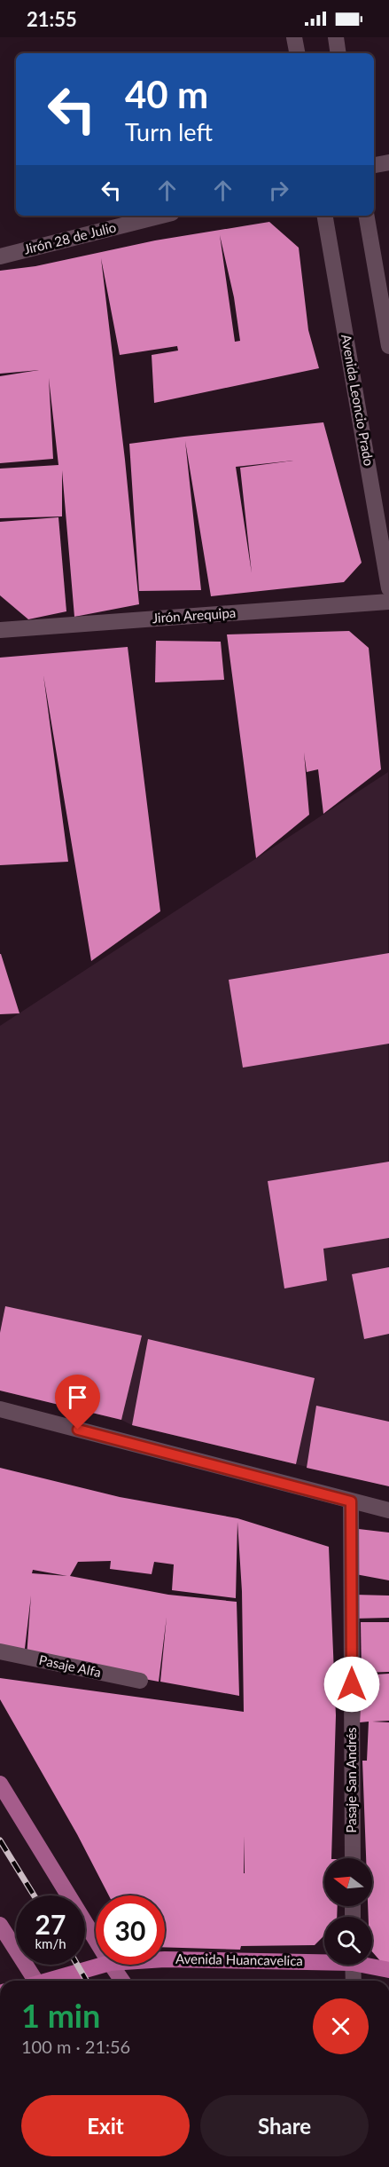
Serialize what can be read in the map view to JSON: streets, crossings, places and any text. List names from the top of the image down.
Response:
{
  "streets": {
    "highway": ["Avenida Huancavelica"],
    "street": [
      "Jirón 28 de Julio",
      "Avenida Leoncio Prado",
      "Jirón Arequipa",
      "Pasaje Alfa",
      "Pasaje San Andrés"
    ]
  },
  "north": "left",
  "page": {
    "status": "21:55",
    "turn": ["40 m", "Turn left"],
    "speed": "27 km/h",
    "limit": "30",
    "heading": ["1 min", "100 m · 21:56"],
    "buttons": ["Exit", "Share"]
  }
}
